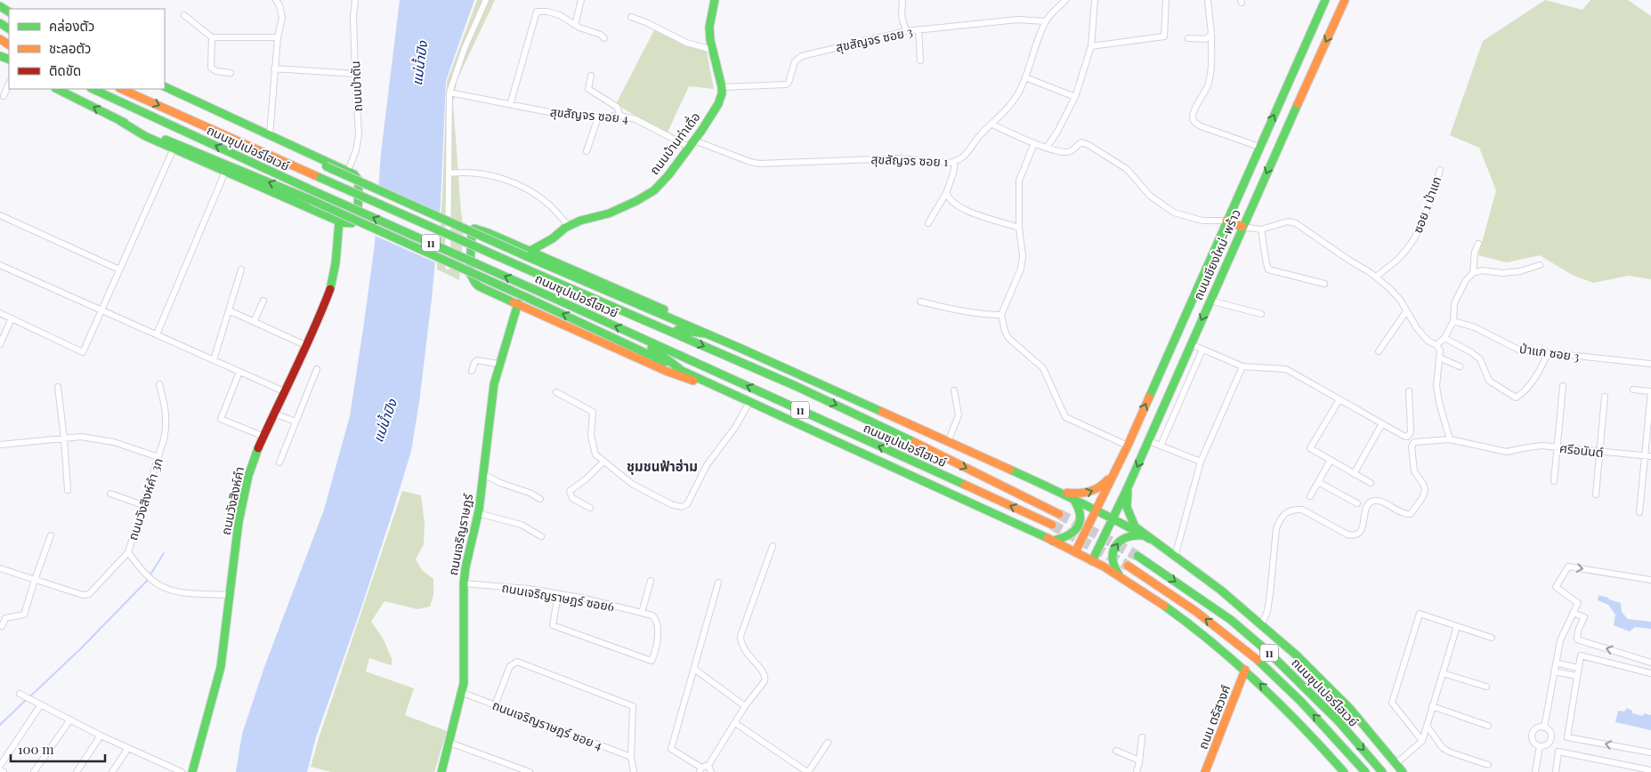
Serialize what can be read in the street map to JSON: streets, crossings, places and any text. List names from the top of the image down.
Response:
{
  "streets": {
    "main road": [
      "ถนนบ้านท่าเดื่อ",
      "ถนนซุปเปอร์ไฮเวย์",
      "11",
      "ถนนเชียงใหม่-พร้าว",
      "ถนนวังสิงห์คำ",
      "ถนนเจริญราษฎร์",
      "ถนน ตรัสวงศ์"
    ],
    "street": [
      "สุขสัญจร ซอย 3",
      "ถนนป่าตัน",
      "สุขสัญจร ซอย 4",
      "สุขสัญจร ซอย 1",
      "ซอย 1 ป่าแก",
      "ป่าแก ซอย 3",
      "ศรีอนันต์",
      "ถนนวังสิงห์คำ 3ก",
      "ถนนเจริญราษฎร์ ซอย6",
      "ถนนเจริญราษฎร์ ซอย 4"
    ]
  },
  "crossings": [
    ["สุขสัญจร ซอย 3", "ถนนบ้านท่าเดื่อ"],
    ["สุขสัญจร ซอย 3", "สุขสัญจร ซอย 1"],
    ["สุขสัญจร ซอย 4", "ถนนบ้านท่าเดื่อ"],
    ["สุขสัญจร ซอย 4", "สุขสัญจร ซอย 1"],
    ["ถนนบ้านท่าเดื่อ", "สุขสัญจร ซอย 1"],
    ["ถนนวังสิงห์คำ 3ก", "ถนนวังสิงห์คำ"],
    ["ถนนเจริญราษฎร์", "ถนนเจริญราษฎร์ ซอย6"],
    ["ถนนเจริญราษฎร์", "ถนนเจริญราษฎร์ ซอย 4"]
  ],
  "districts": ["ชุมชนฟ้าฮ่าม"],
  "water": ["แม่น้ำปิง"],
  "legend": ["คล่องตัว", "ชะลอตัว", "ติดขัด"],
  "scale_bar": "100 m"
}
